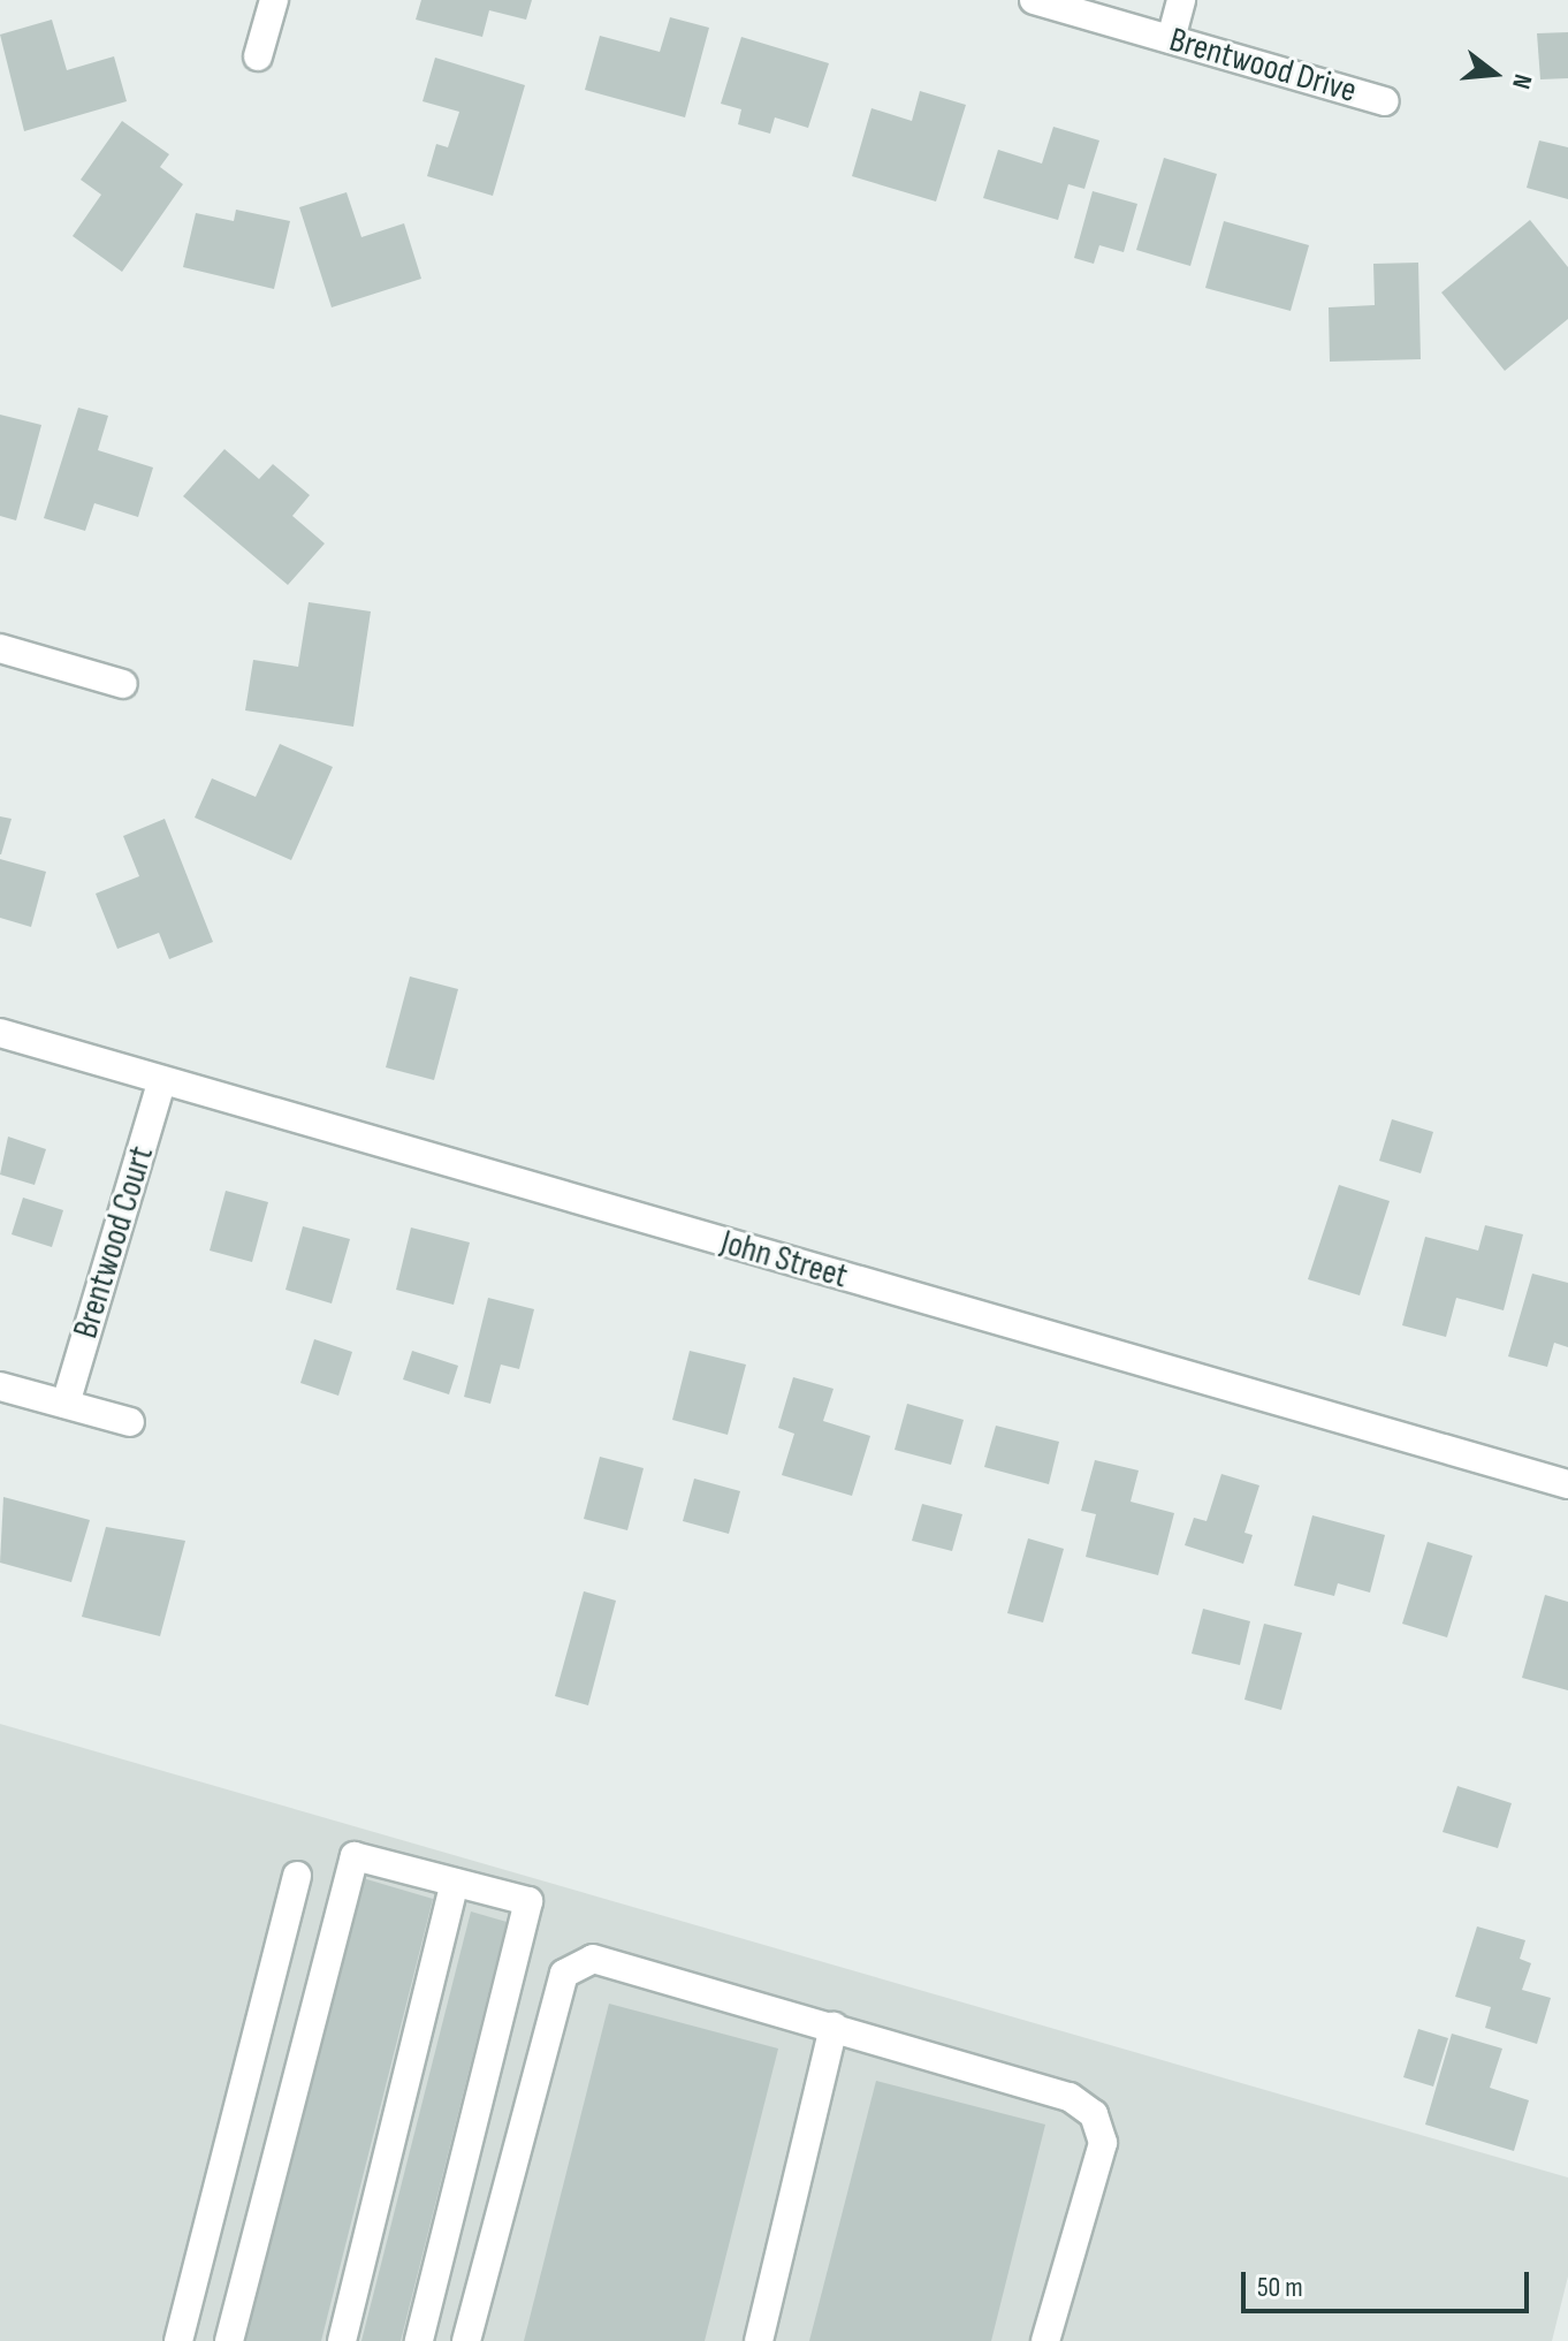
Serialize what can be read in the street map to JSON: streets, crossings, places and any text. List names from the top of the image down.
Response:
{
  "streets": {
    "street": ["Brentwood Drive", "Brentwood Court", "John Street"]
  },
  "crossings": [
    ["Brentwood Court", "John Street"]
  ],
  "scale_bar": "50 m",
  "north": "right"
}
